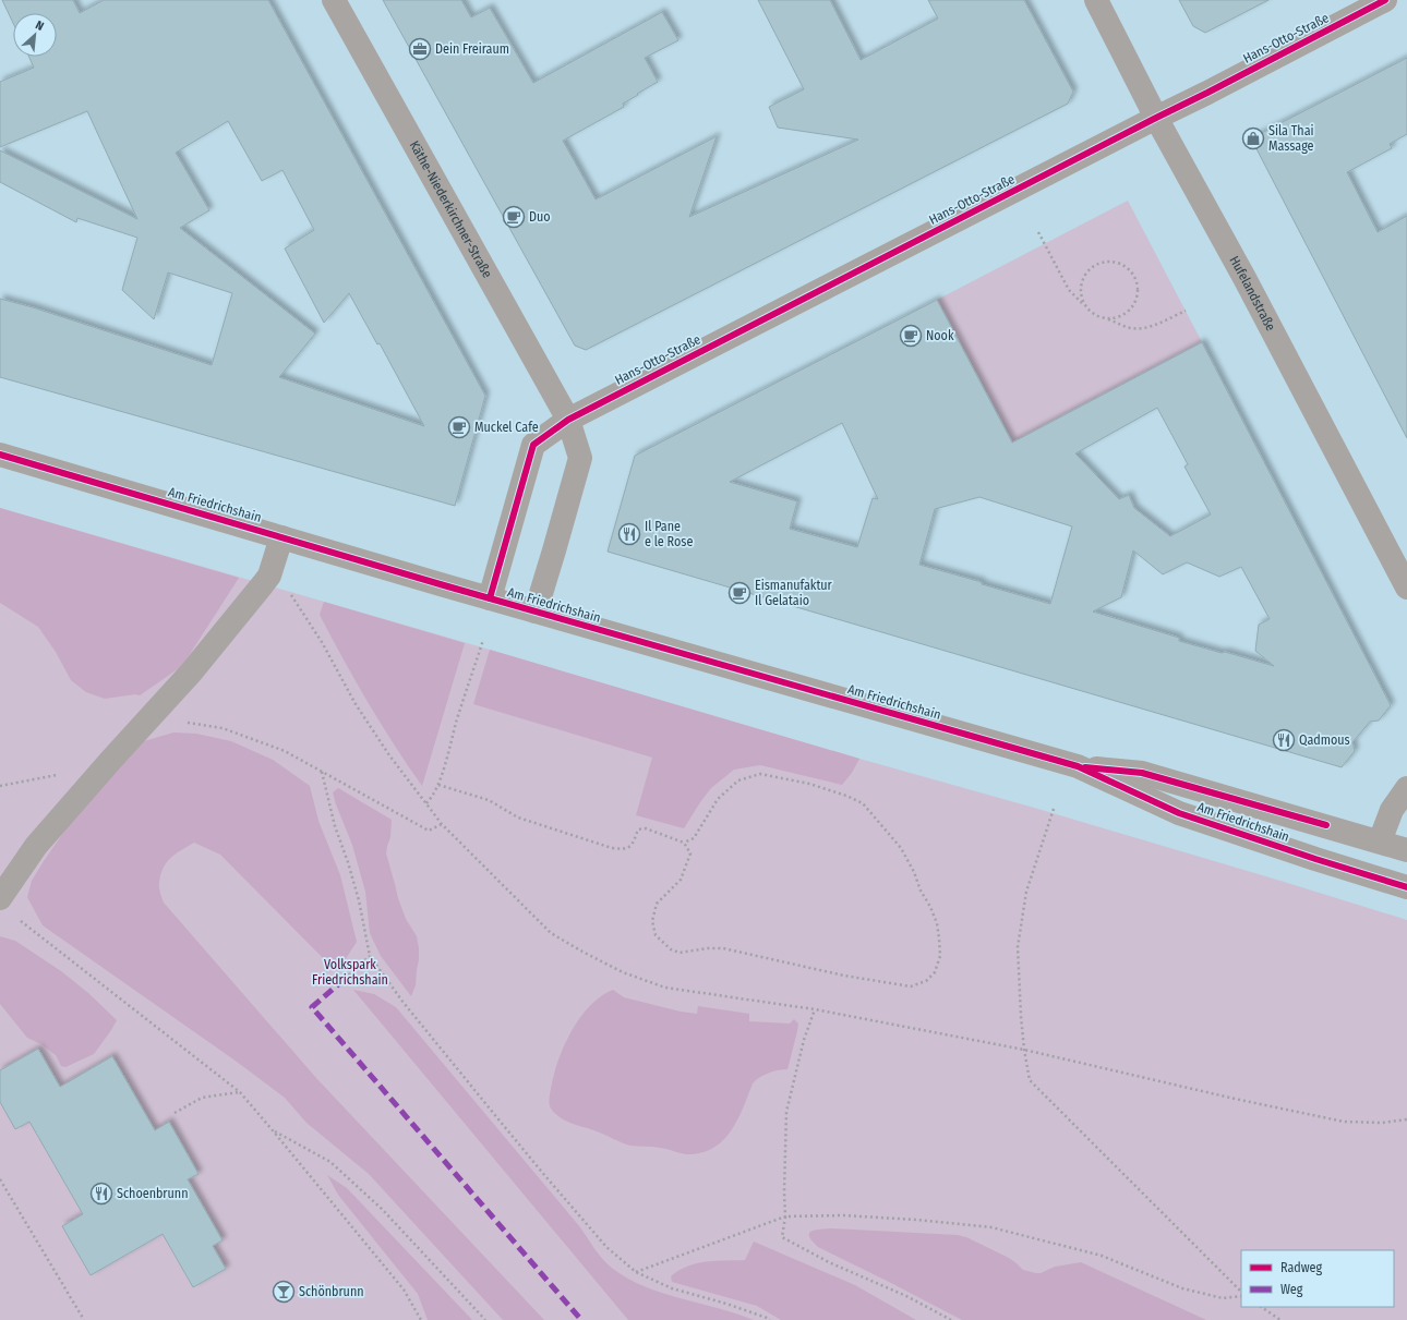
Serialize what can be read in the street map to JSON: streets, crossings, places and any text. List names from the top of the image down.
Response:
{
  "streets": {
    "street": [
      "Hans-Otto-Straße",
      "Käthe-Niederkirchner-Straße",
      "Hufelandstraße",
      "Am Friedrichshain"
    ]
  },
  "crossings": [
    ["Hans-Otto-Straße", "Käthe-Niederkirchner-Straße"],
    ["Hans-Otto-Straße", "Hufelandstraße"],
    ["Käthe-Niederkirchner-Straße", "Am Friedrichshain"]
  ],
  "parks": ["Volkspark Friedrichshain"],
  "places": {
    "office": ["Dein Freiraum"],
    "shop": ["Sila Thai Massage"],
    "cafe": [
      "Duo",
      "Nook",
      "Muckel Cafe",
      "Eismanufaktur Il Gelataio"
    ],
    "restaurant": ["Il Pane e le Rose", "Qadmous", "Schoenbrunn"],
    "bar": ["Schönbrunn"]
  },
  "legend": ["Radweg", "Weg"],
  "north": "top right"
}
